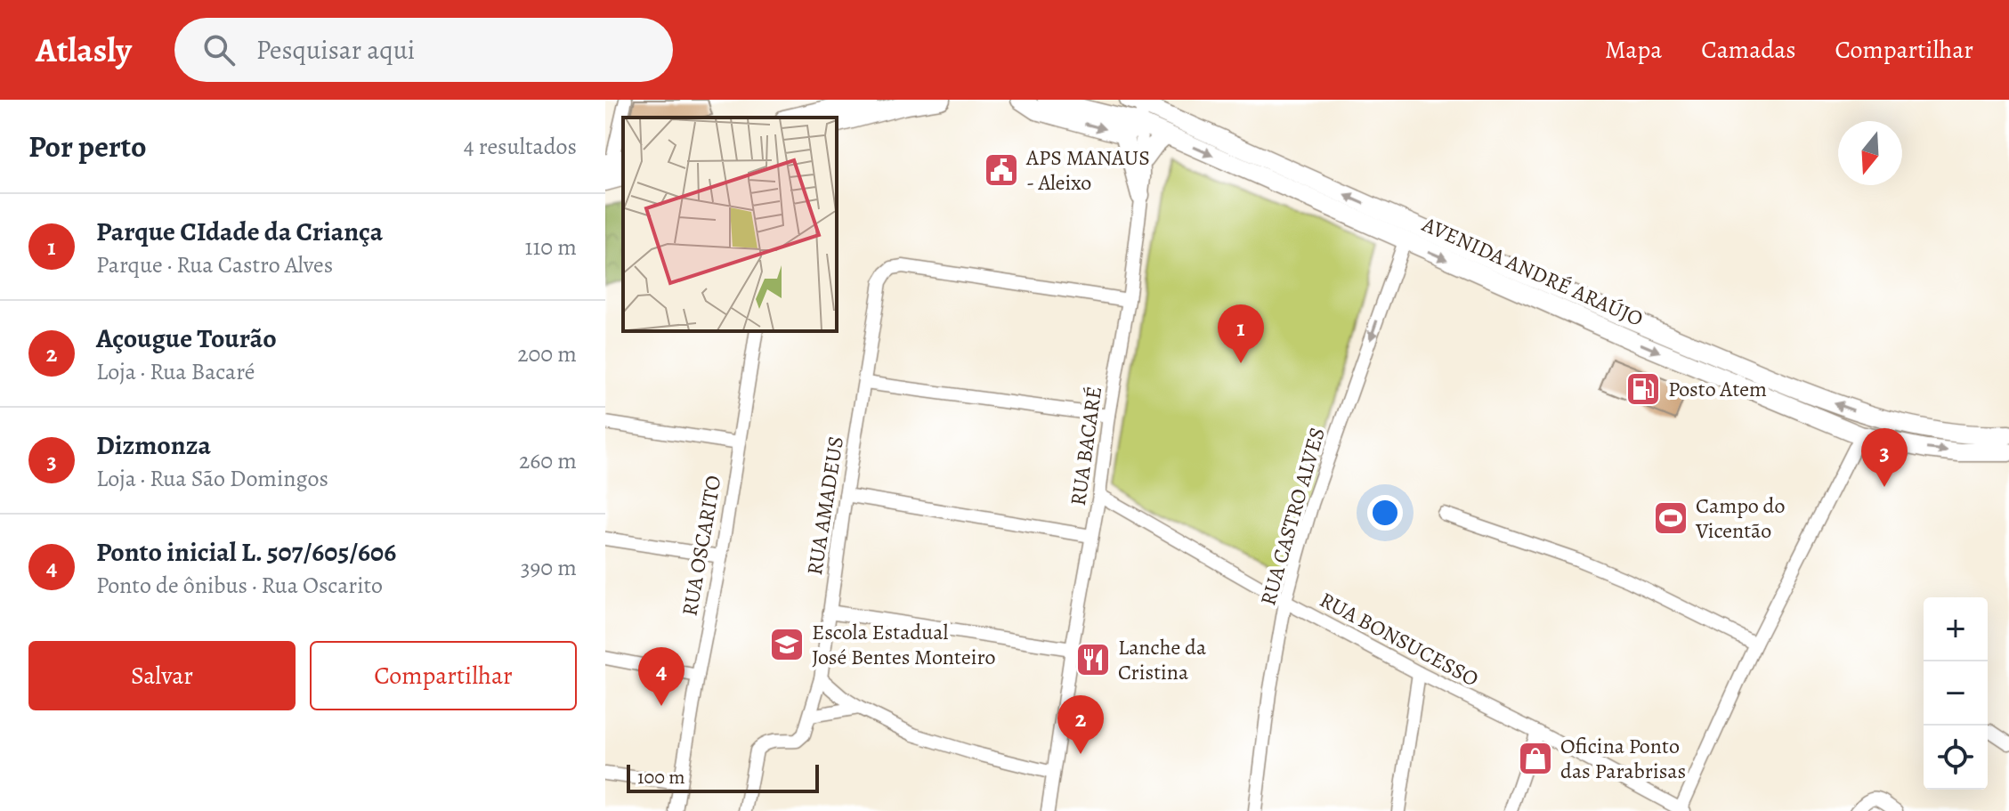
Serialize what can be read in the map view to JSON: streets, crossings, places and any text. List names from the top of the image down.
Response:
{
  "streets": {
    "main road": ["AVENIDA ANDRÉ ARAÚJO"],
    "street": [
      "RUA BACARÉ",
      "RUA AMADEUS",
      "RUA CASTRO ALVES",
      "RUA OSCARITO",
      "RUA BONSUCESSO"
    ]
  },
  "crossings": [
    ["AVENIDA ANDRÉ ARAÚJO", "RUA BACARÉ"],
    ["AVENIDA ANDRÉ ARAÚJO", "RUA CASTRO ALVES"],
    ["RUA BACARÉ", "RUA AMADEUS"],
    ["RUA BACARÉ", "RUA BONSUCESSO"],
    ["RUA CASTRO ALVES", "RUA BONSUCESSO"]
  ],
  "one_way": ["RUA CASTRO ALVES"],
  "places": {
    "public building": ["APS MANAUS - Aleixo"],
    "fuel station": ["Posto Atem"],
    "sports": ["Campo do Vicentão"],
    "school or university": ["Escola Estadual José Bentes Monteiro"],
    "restaurant": ["Lanche da Cristina"],
    "shop": ["Oficina Ponto das Parabrisas"]
  },
  "scale_bar": "100 m",
  "north": "bottom",
  "page": {
    "header": "Atlasly",
    "search": "Pesquisar aqui",
    "nav": ["Mapa", "Camadas", "Compartilhar"],
    "heading": ["Por perto", "4 resultados"],
    "list": [
      {
        "mark": "1",
        "name": "Parque CIdade da Criança",
        "note": "Parque · Rua Castro Alves",
        "value": "110 m"
      },
      {
        "mark": "2",
        "name": "Açougue Tourão",
        "note": "Loja · Rua Bacaré",
        "value": "200 m"
      },
      {
        "mark": "3",
        "name": "Dizmonza",
        "note": "Loja · Rua São Domingos",
        "value": "260 m"
      },
      {
        "mark": "4",
        "name": "Ponto inicial L. 507/605/606",
        "note": "Ponto de ônibus · Rua Oscarito",
        "value": "390 m"
      }
    ],
    "pins": [
      "1",
      "3",
      "4",
      "2"
    ],
    "map_buttons": ["+", "−"],
    "buttons": ["Salvar", "Compartilhar"],
    "scale": "100 m"
  }
}
